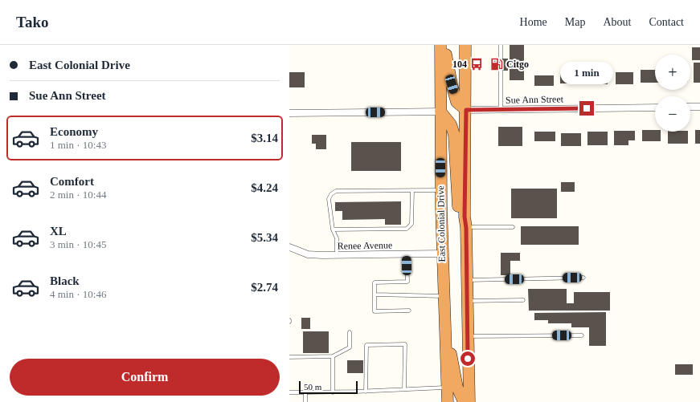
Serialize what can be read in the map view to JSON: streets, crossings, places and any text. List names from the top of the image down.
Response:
{
  "streets": {
    "highway": ["East Colonial Drive"],
    "street": ["Sue Ann Street", "Renee Avenue"]
  },
  "crossings": [
    ["East Colonial Drive", "Renee Avenue"]
  ],
  "places": {
    "bus stop": ["104"],
    "fuel station": ["Citgo"]
  },
  "scale_bar": "50 m",
  "page": {
    "header": "Tako",
    "nav": [
      "Home",
      "Map",
      "About",
      "Contact"
    ],
    "banner": ["East Colonial Drive", "Sue Ann Street"],
    "map_buttons": ["+", "−"],
    "bubble": "1 min",
    "list": [
      {
        "name": "Economy",
        "note": "1 min · 10:43",
        "value": "$3.14"
      },
      {
        "name": "Comfort",
        "note": "2 min · 10:44",
        "value": "$4.24"
      },
      {
        "name": "XL",
        "note": "3 min · 10:45",
        "value": "$5.34"
      },
      {
        "name": "Black",
        "note": "4 min · 10:46",
        "value": "$2.74"
      }
    ],
    "buttons": "Confirm",
    "scale": "50 m"
  }
}
